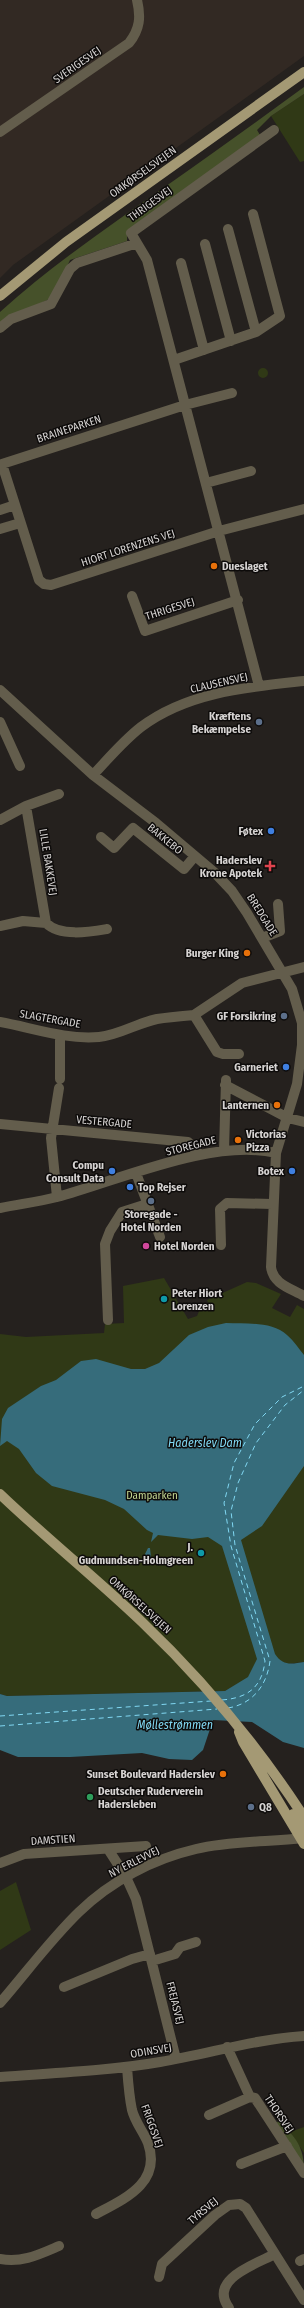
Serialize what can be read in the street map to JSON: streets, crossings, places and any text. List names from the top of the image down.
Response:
{
  "streets": {
    "main road": ["OMKØRSELSVEJEN"],
    "street": [
      "SVERIGESVEJ",
      "THRIGESVEJ",
      "BRAINEPARKEN",
      "HIORT LORENZENS VEJ",
      "CLAUSENSVEJ",
      "BAKKEBO",
      "LILLE BAKKEVEJ",
      "BREDGADE",
      "SLAGTERGADE",
      "VESTERGADE",
      "STOREGADE",
      "DAMSTIEN",
      "NY ERLEVVEJ",
      "FREJASVEJ",
      "ODINSVEJ",
      "THORSVEJ",
      "FRIGGSVEJ",
      "TYRSVEJ"
    ]
  },
  "crossings": [
    ["OMKØRSELSVEJEN", "NY ERLEVVEJ"],
    ["BRAINEPARKEN", "HIORT LORENZENS VEJ"],
    ["CLAUSENSVEJ", "BREDGADE"],
    ["BAKKEBO", "BREDGADE"],
    ["BREDGADE", "STOREGADE"],
    ["VESTERGADE", "STOREGADE"],
    ["NY ERLEVVEJ", "FREJASVEJ"],
    ["FREJASVEJ", "ODINSVEJ"],
    ["ODINSVEJ", "THORSVEJ"],
    ["ODINSVEJ", "FRIGGSVEJ"]
  ],
  "water": ["Haderslev Dam", "Møllestrømmen"],
  "parks": ["Damparken"],
  "places": {
    "other": [
      "Dueslaget",
      "Kræftens Bekæmpelse",
      "Føtex",
      "Burger King",
      "GF Forsikring",
      "Garneriet",
      "Lanternen",
      "Victorias Pizza",
      "Compu Consult Data",
      "Botex",
      "Top Rejser",
      "Storegade - Hotel Norden",
      "Hotel Norden",
      "Peter Hiort Lorenzen",
      "J. Gudmundsen-Holmgreen",
      "Sunset Boulevard Haderslev",
      "Deutscher Ruderverein Hadersleben",
      "Q8"
    ],
    "health": ["Haderslev Krone Apotek"]
  }
}
